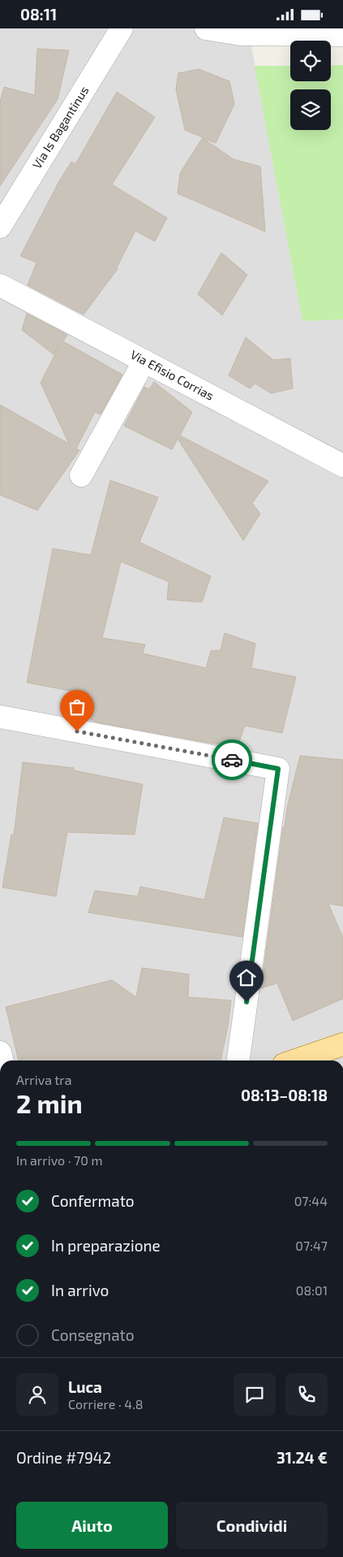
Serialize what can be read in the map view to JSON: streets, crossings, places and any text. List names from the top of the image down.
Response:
{
  "streets": {
    "street": ["Via Is Bagantinus", "Via Efisio Corrias"]
  },
  "page": {
    "status": "08:11",
    "heading": ["2 min", "Arriva tra", "08:13–08:18"],
    "panel": [
      "Luca",
      "Corriere · 4.8",
      "Ordine #7942",
      "31.24 €"
    ],
    "bar": "In arrivo · 70 m",
    "list": [
      ["Confermato", "07:44"],
      ["In preparazione", "07:47"],
      ["In arrivo", "08:01"],
      "Consegnato"
    ],
    "buttons": ["Aiuto", "Condividi"]
  }
}
